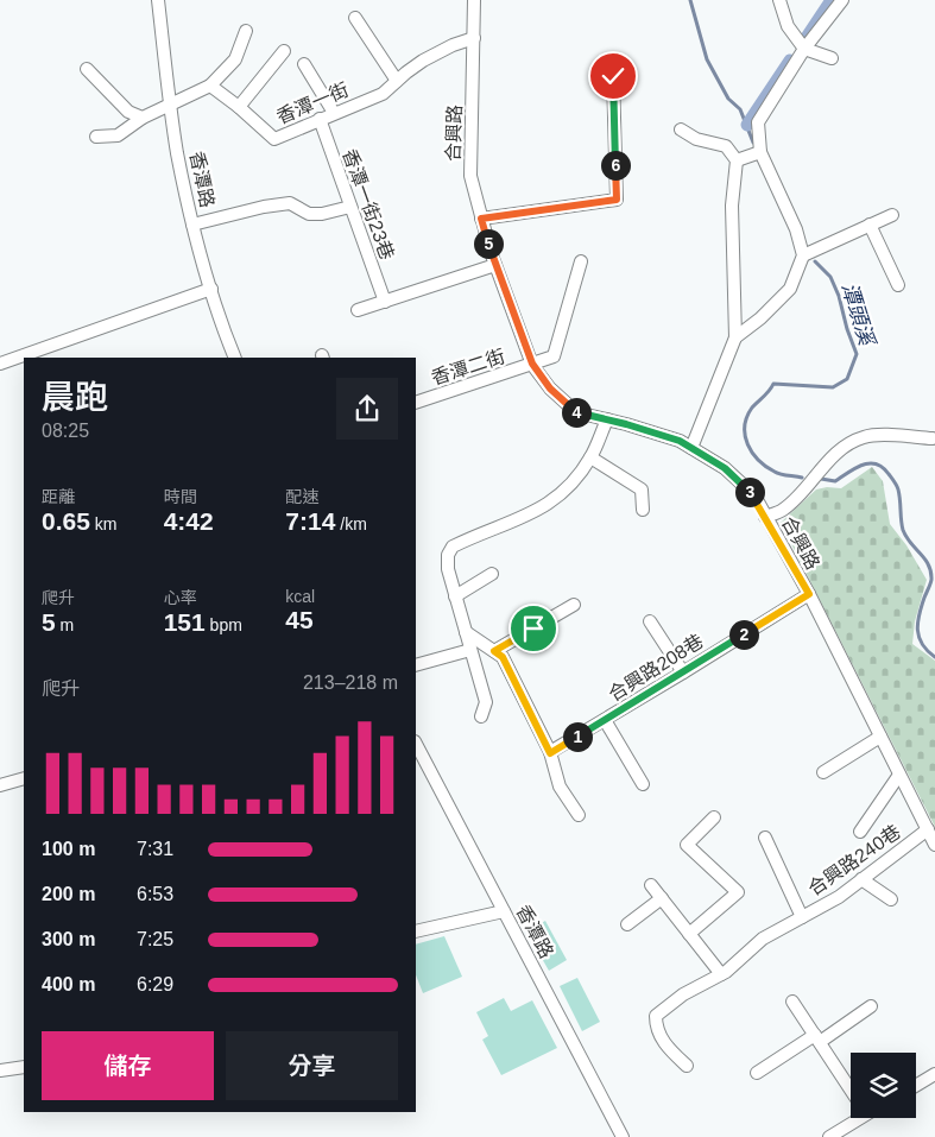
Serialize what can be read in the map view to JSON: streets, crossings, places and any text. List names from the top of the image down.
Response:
{
  "streets": {
    "street": [
      "香潭一街",
      "合興路",
      "香潭路",
      "香潭一街23巷",
      "香潭二街",
      "合興路208巷",
      "合興路240巷"
    ]
  },
  "crossings": [
    ["香潭一街", "合興路"],
    ["香潭一街", "香潭一街23巷"],
    ["合興路", "香潭二街"],
    ["合興路", "合興路208巷"],
    ["合興路", "合興路240巷"]
  ],
  "water": ["潭頭溪"],
  "page": {
    "pins": [
      "6",
      "5",
      "4",
      "3",
      "2",
      "1"
    ],
    "heading": ["晨跑", "08:25"],
    "stats": [
      ["距離", "0.65 km"],
      ["時間", "4:42"],
      ["配速", "7:14 /km"],
      ["爬升", "5 m"],
      ["心率", "151 bpm"],
      ["kcal", "45"]
    ],
    "chart": ["爬升", "213–218 m"],
    "list": [
      {
        "name": "100 m",
        "note": "7:31"
      },
      {
        "name": "200 m",
        "note": "6:53"
      },
      {
        "name": "300 m",
        "note": "7:25"
      },
      {
        "name": "400 m",
        "note": "6:29"
      }
    ],
    "buttons": ["儲存", "分享"]
  }
}
